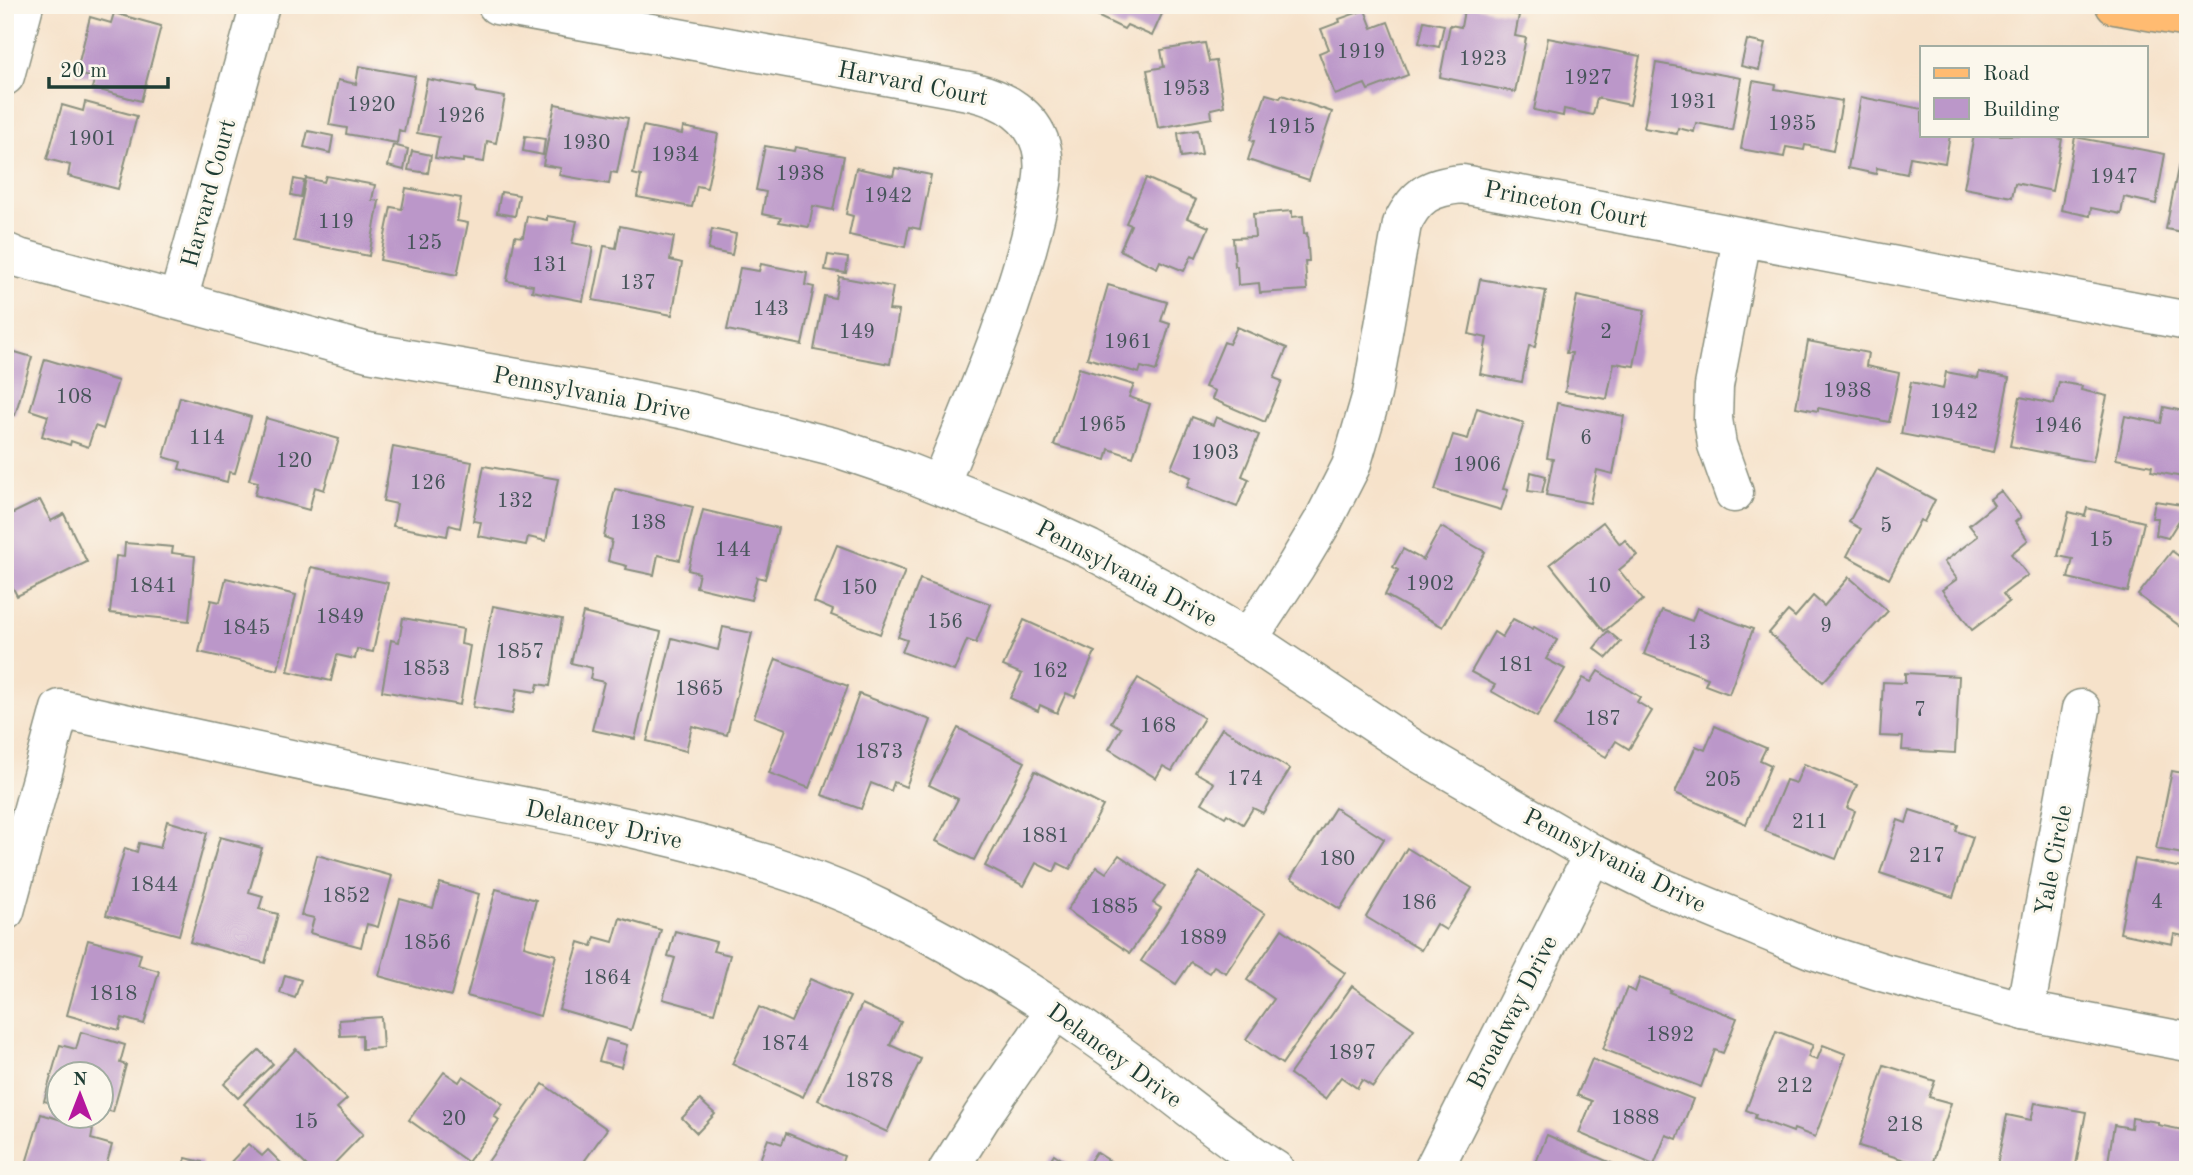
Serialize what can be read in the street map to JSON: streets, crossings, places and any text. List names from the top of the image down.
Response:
{
  "streets": {
    "street": [
      "Harvard Court",
      "Princeton Court",
      "Pennsylvania Drive",
      "Delancey Drive",
      "Yale Circle",
      "Broadway Drive"
    ]
  },
  "crossings": [
    ["Harvard Court", "Pennsylvania Drive"],
    ["Princeton Court", "Pennsylvania Drive"],
    ["Pennsylvania Drive", "Yale Circle"],
    ["Pennsylvania Drive", "Broadway Drive"]
  ],
  "house_numbers": [
    "1919",
    "1923",
    "1927",
    "1953",
    "1931",
    "1920",
    "1926",
    "1935",
    "1915",
    "1901",
    "1930",
    "1934",
    "1938",
    "1947",
    "1942",
    "119",
    "125",
    "131",
    "137",
    "143",
    "149",
    "2",
    "1961",
    "1938",
    "108",
    "1942",
    "1965",
    "1946",
    "114",
    "6",
    "1903",
    "120",
    "1906",
    "126",
    "132",
    "138",
    "5",
    "15",
    "144",
    "1902",
    "1841",
    "10",
    "150",
    "1849",
    "156",
    "9",
    "1845",
    "13",
    "1857",
    "181",
    "1853",
    "162",
    "1865",
    "7",
    "187",
    "168",
    "1873",
    "174",
    "205",
    "211",
    "1881",
    "217",
    "180",
    "1844",
    "1852",
    "4",
    "186",
    "1885",
    "1889",
    "1856",
    "1864",
    "1818",
    "1892",
    "1874",
    "1897",
    "1878",
    "212",
    "1888",
    "20",
    "15",
    "218"
  ],
  "legend": ["Road", "Building"],
  "scale_bar": "20 m",
  "north": "top"
}
